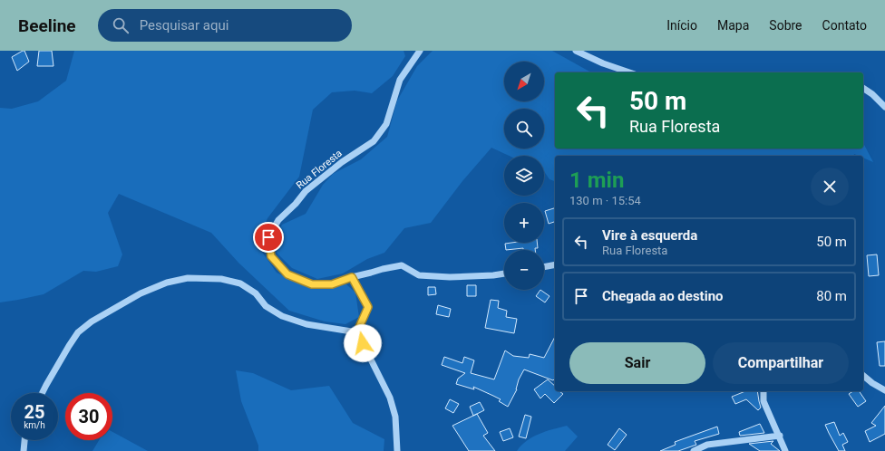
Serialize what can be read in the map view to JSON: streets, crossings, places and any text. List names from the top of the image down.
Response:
{
  "streets": {
    "street": ["Rua Floresta"]
  },
  "north": "bottom left",
  "page": {
    "header": "Beeline",
    "search": "Pesquisar aqui",
    "nav": [
      "Início",
      "Mapa",
      "Sobre",
      "Contato"
    ],
    "map_buttons": ["+", "−"],
    "turn": ["50 m", "Rua Floresta"],
    "heading": ["1 min", "130 m · 15:54"],
    "list": [
      {
        "name": "Vire à esquerda",
        "note": "Rua Floresta",
        "value": "50 m"
      },
      {
        "name": "Chegada ao destino",
        "value": "80 m"
      }
    ],
    "buttons": ["Sair", "Compartilhar"],
    "speed": "25 km/h",
    "limit": "30"
  }
}
